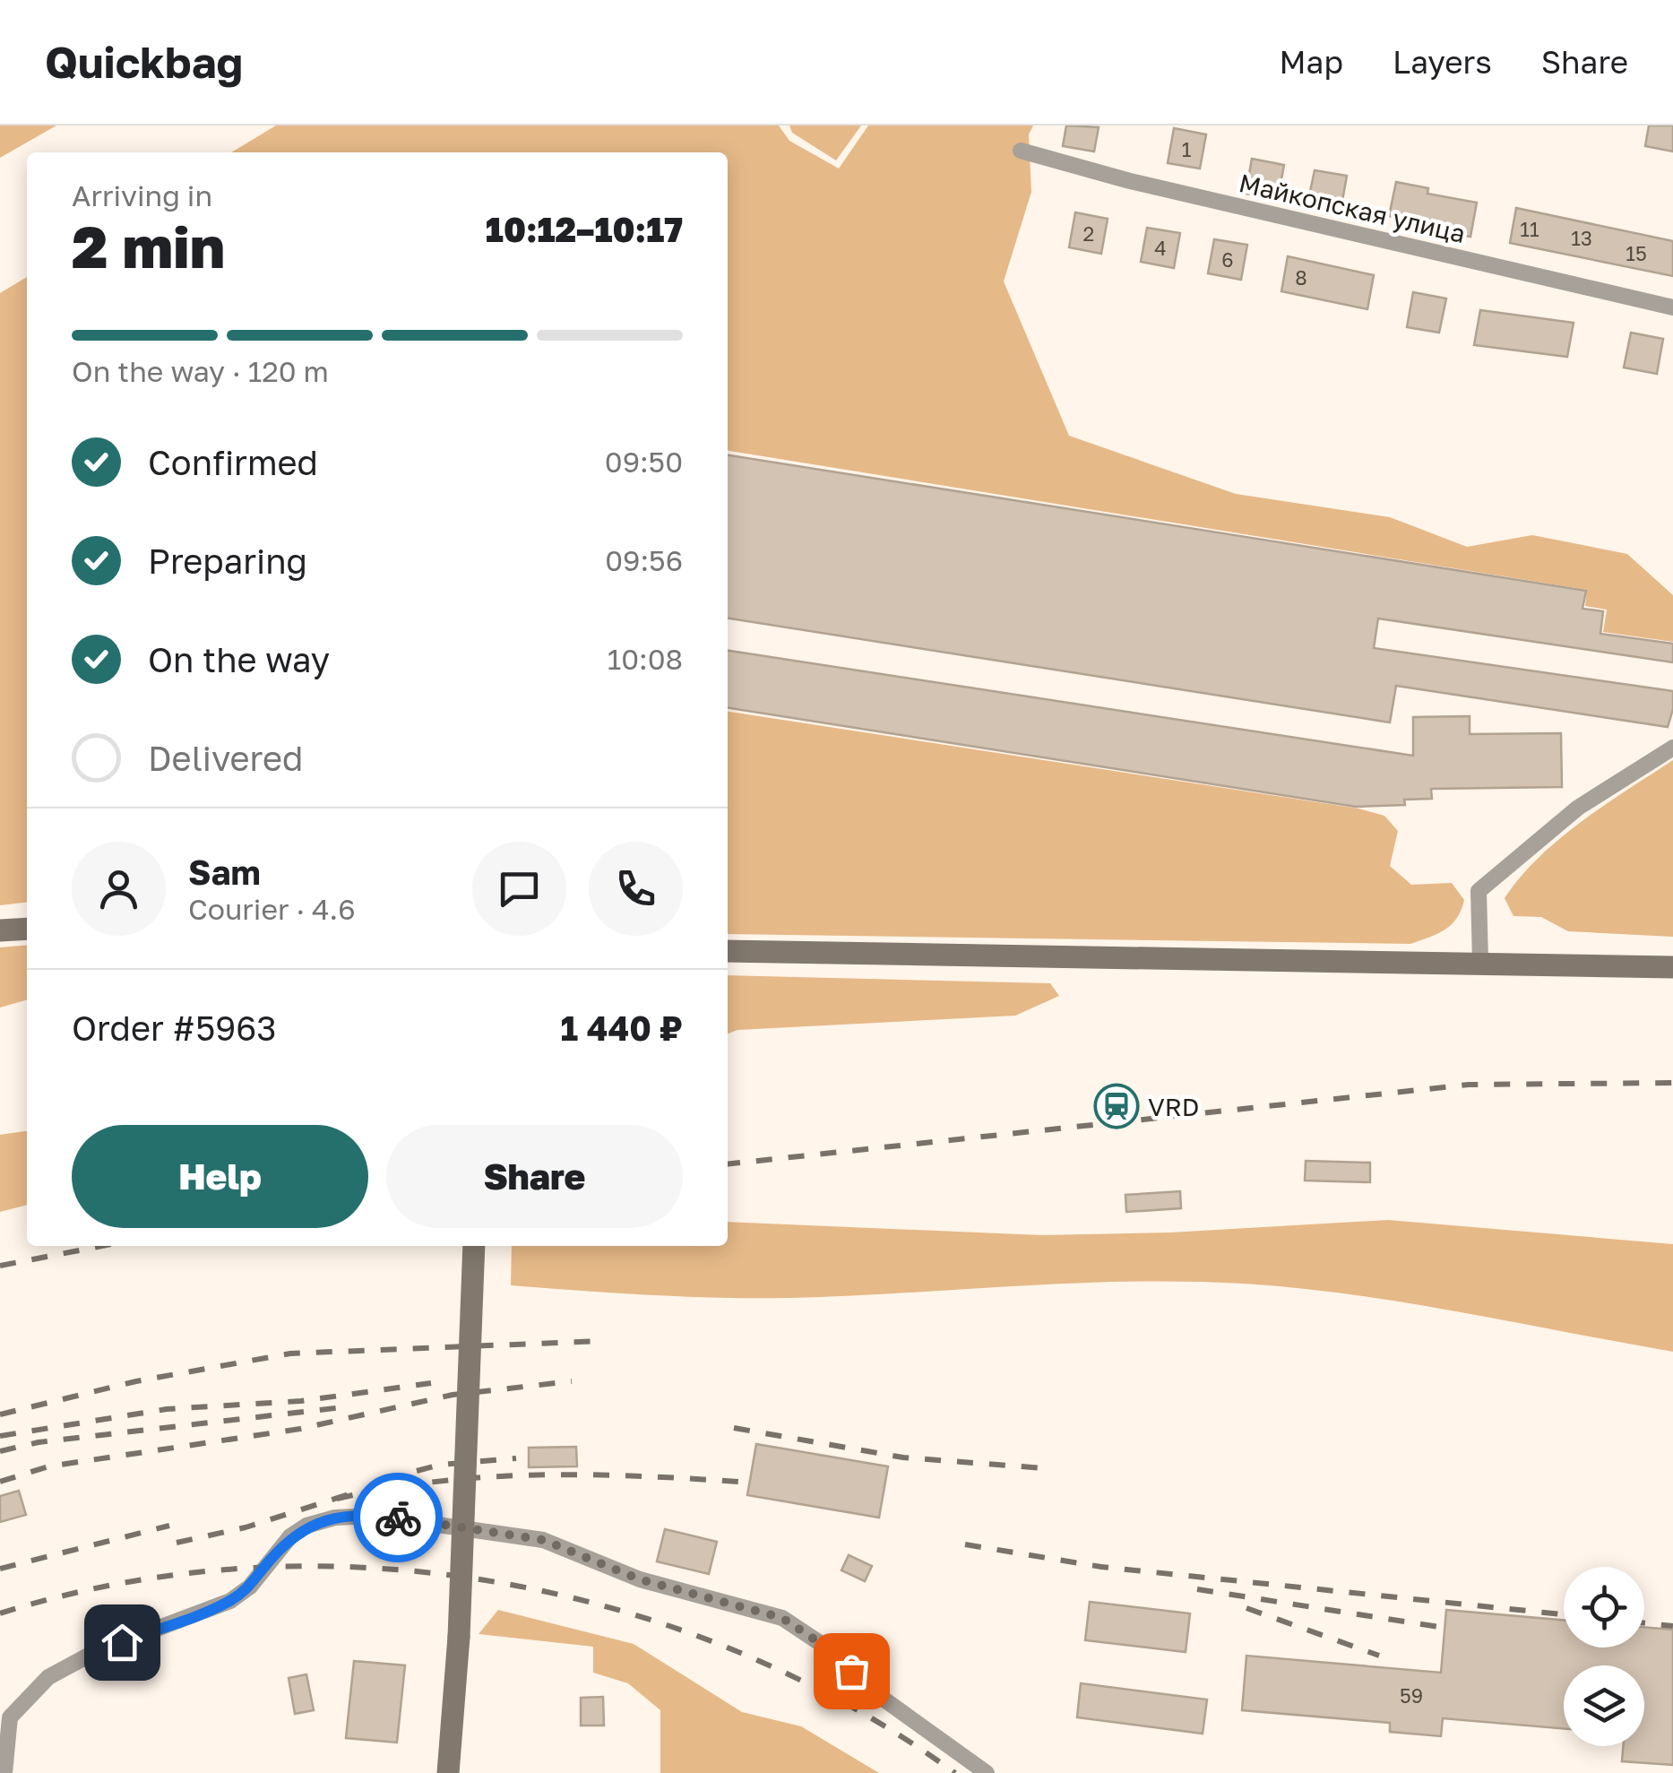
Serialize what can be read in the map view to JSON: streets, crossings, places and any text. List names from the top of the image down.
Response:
{
  "streets": {
    "street": ["Майкопская улица"]
  },
  "places": {
    "station": ["VRD"]
  },
  "house_numbers": [
    "1",
    "11",
    "2",
    "13",
    "4",
    "15",
    "6",
    "8",
    "59"
  ],
  "page": {
    "header": "Quickbag",
    "nav": ["Map", "Layers", "Share"],
    "heading": ["2 min", "Arriving in", "10:12–10:17"],
    "panel": [
      "Sam",
      "Courier · 4.6",
      "Order #5963",
      "1 440 ₽"
    ],
    "bar": "On the way · 120 m",
    "list": [
      ["Confirmed", "09:50"],
      ["Preparing", "09:56"],
      ["On the way", "10:08"],
      "Delivered"
    ],
    "buttons": ["Help", "Share"]
  }
}
